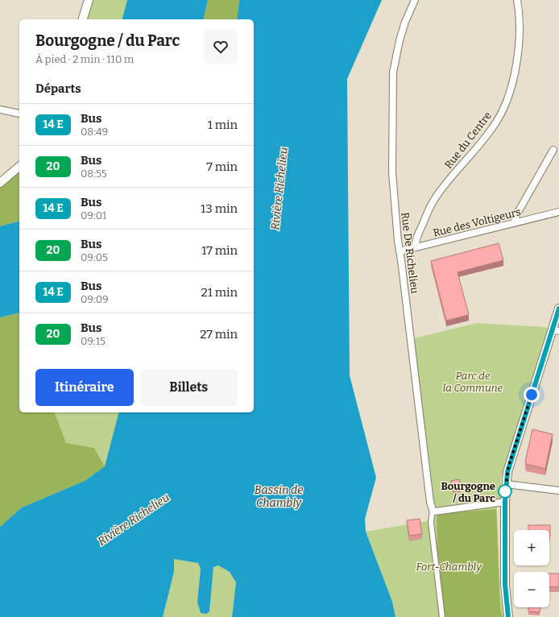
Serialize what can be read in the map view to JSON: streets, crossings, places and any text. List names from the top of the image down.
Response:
{
  "streets": {
    "street": ["Rue du Centre", "Rue des Voltigeurs", "Rue De Richelieu"]
  },
  "crossings": [
    ["Rue du Centre", "Rue des Voltigeurs"],
    ["Rue des Voltigeurs", "Rue De Richelieu"]
  ],
  "water": ["Rivière Richelieu", "Bassin de Chambly"],
  "parks": ["Parc de la Commune", "Fort-Chambly"],
  "places": ["Bourgogne / du Parc"],
  "page": {
    "heading": [
      ["Bourgogne / du Parc", "À pied · 2 min · 110 m"],
      "Départs"
    ],
    "list": [
      {
        "mark": "14 E",
        "name": "Bus",
        "note": "08:49",
        "value": "1 min"
      },
      {
        "mark": "20",
        "name": "Bus",
        "note": "08:55",
        "value": "7 min"
      },
      {
        "mark": "14 E",
        "name": "Bus",
        "note": "09:01",
        "value": "13 min"
      },
      {
        "mark": "20",
        "name": "Bus",
        "note": "09:05",
        "value": "17 min"
      },
      {
        "mark": "14 E",
        "name": "Bus",
        "note": "09:09",
        "value": "21 min"
      },
      {
        "mark": "20",
        "name": "Bus",
        "note": "09:15",
        "value": "27 min"
      }
    ],
    "buttons": ["Itinéraire", "Billets"],
    "map_buttons": ["+", "−"]
  }
}
